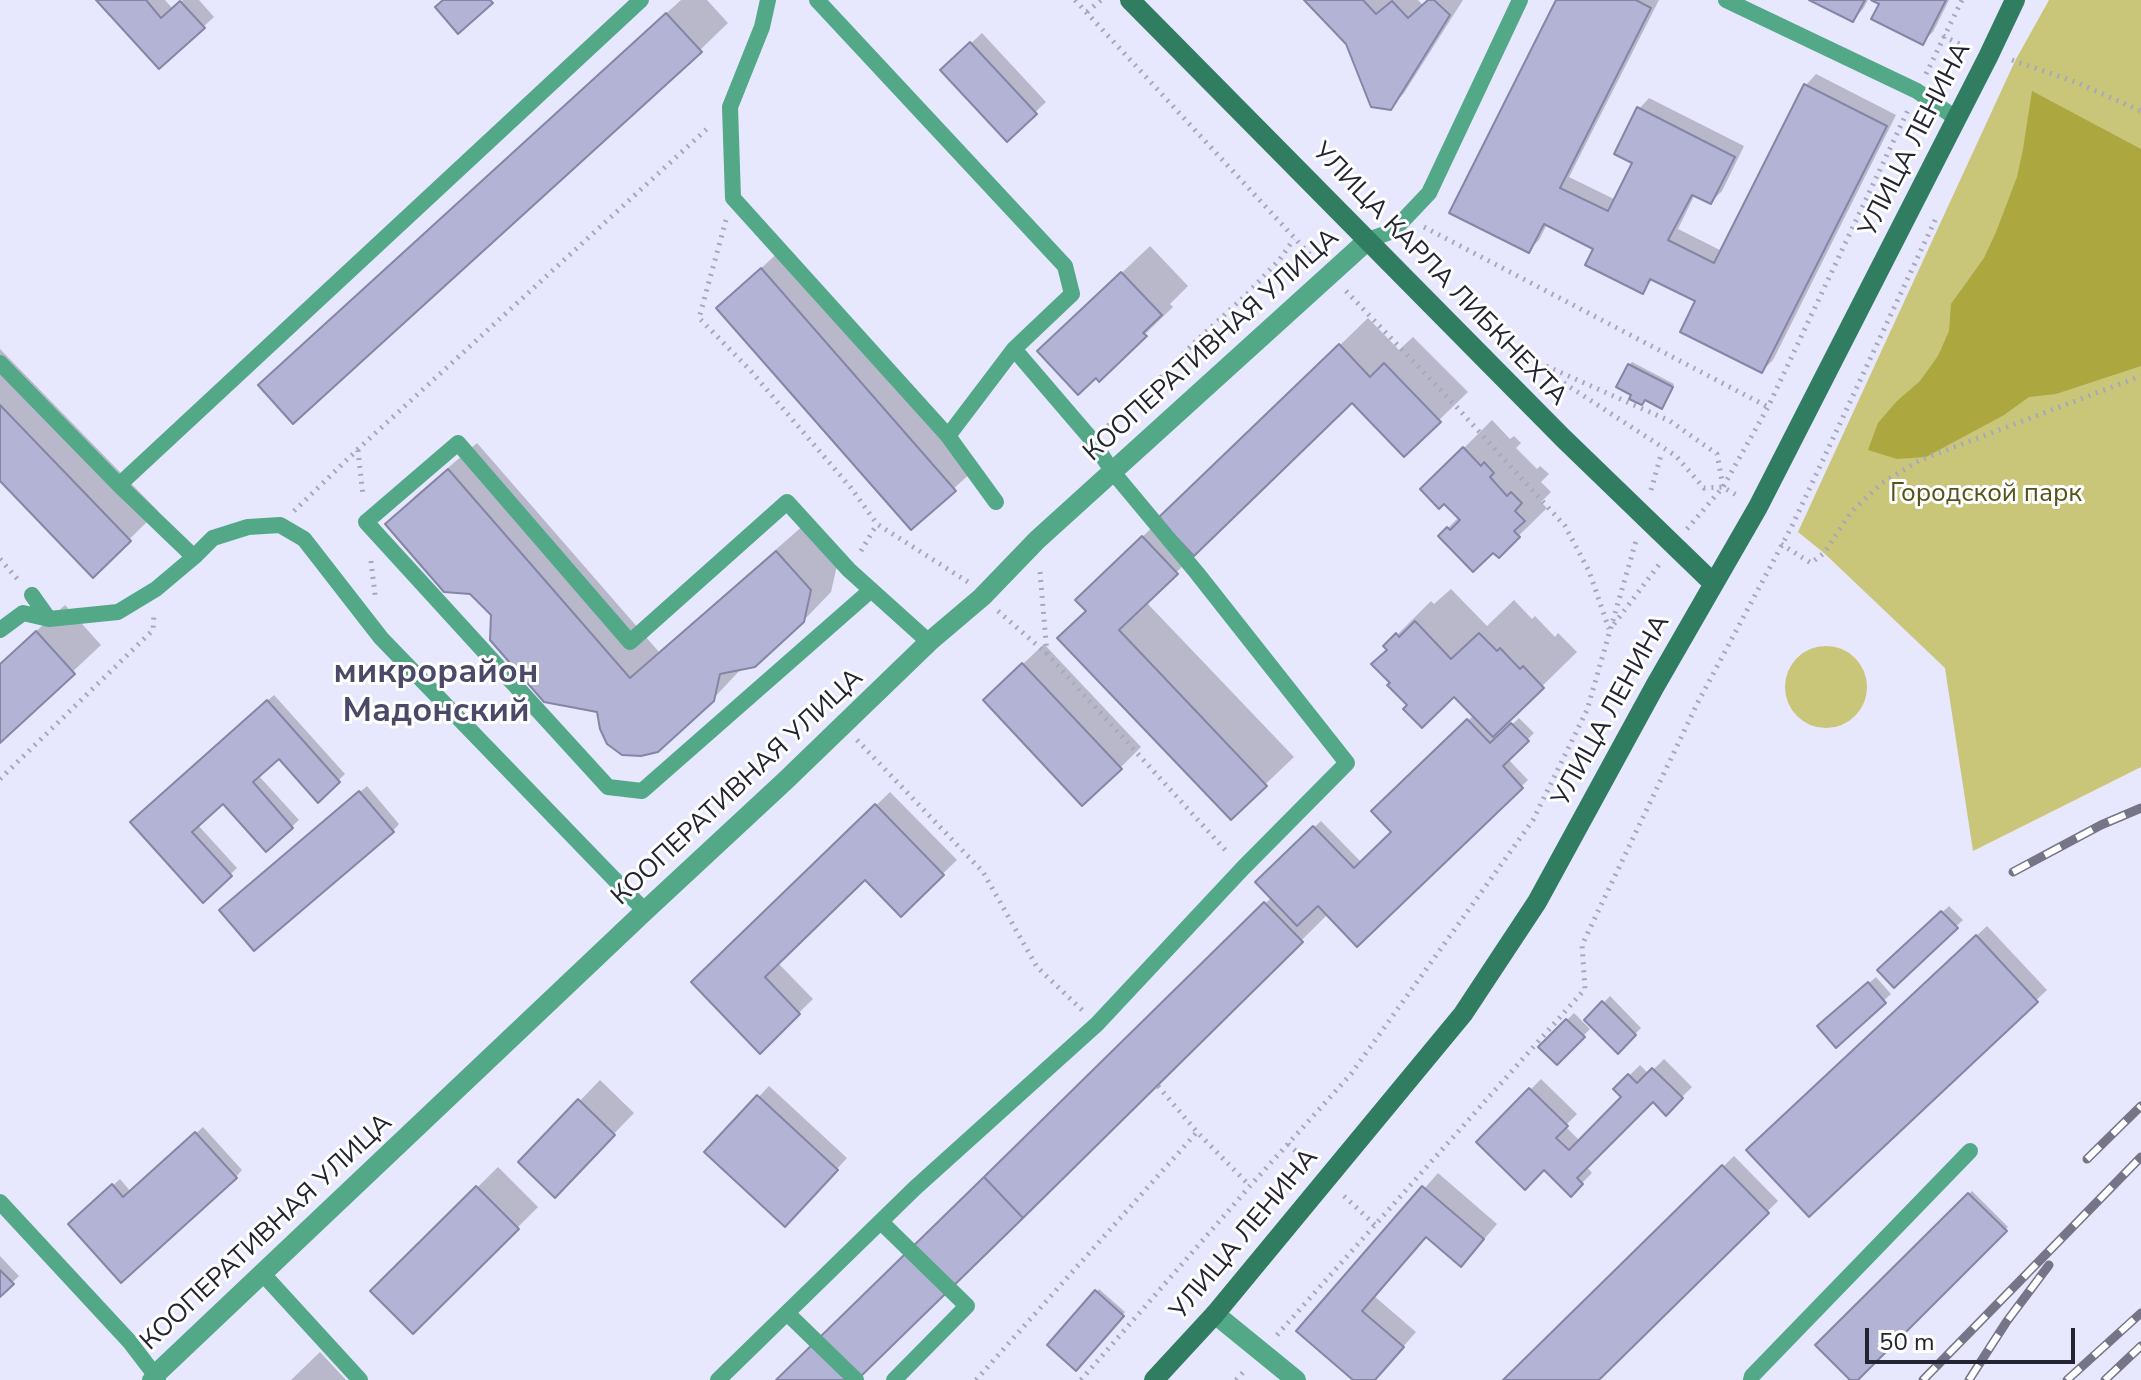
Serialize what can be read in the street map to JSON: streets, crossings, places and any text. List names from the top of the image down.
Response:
{
  "streets": {
    "main road": ["УЛИЦА ЛЕНИНА", "УЛИЦА КАРЛА ЛИБКНЕХТА"],
    "street": ["КООПЕРАТИВНАЯ УЛИЦА"]
  },
  "crossings": [
    ["УЛИЦА ЛЕНИНА", "УЛИЦА КАРЛА ЛИБКНЕХТА"],
    ["УЛИЦА КАРЛА ЛИБКНЕХТА", "КООПЕРАТИВНАЯ УЛИЦА"]
  ],
  "districts": ["микрорайон Мадонский"],
  "parks": ["Городской парк"],
  "scale_bar": "50 m"
}
